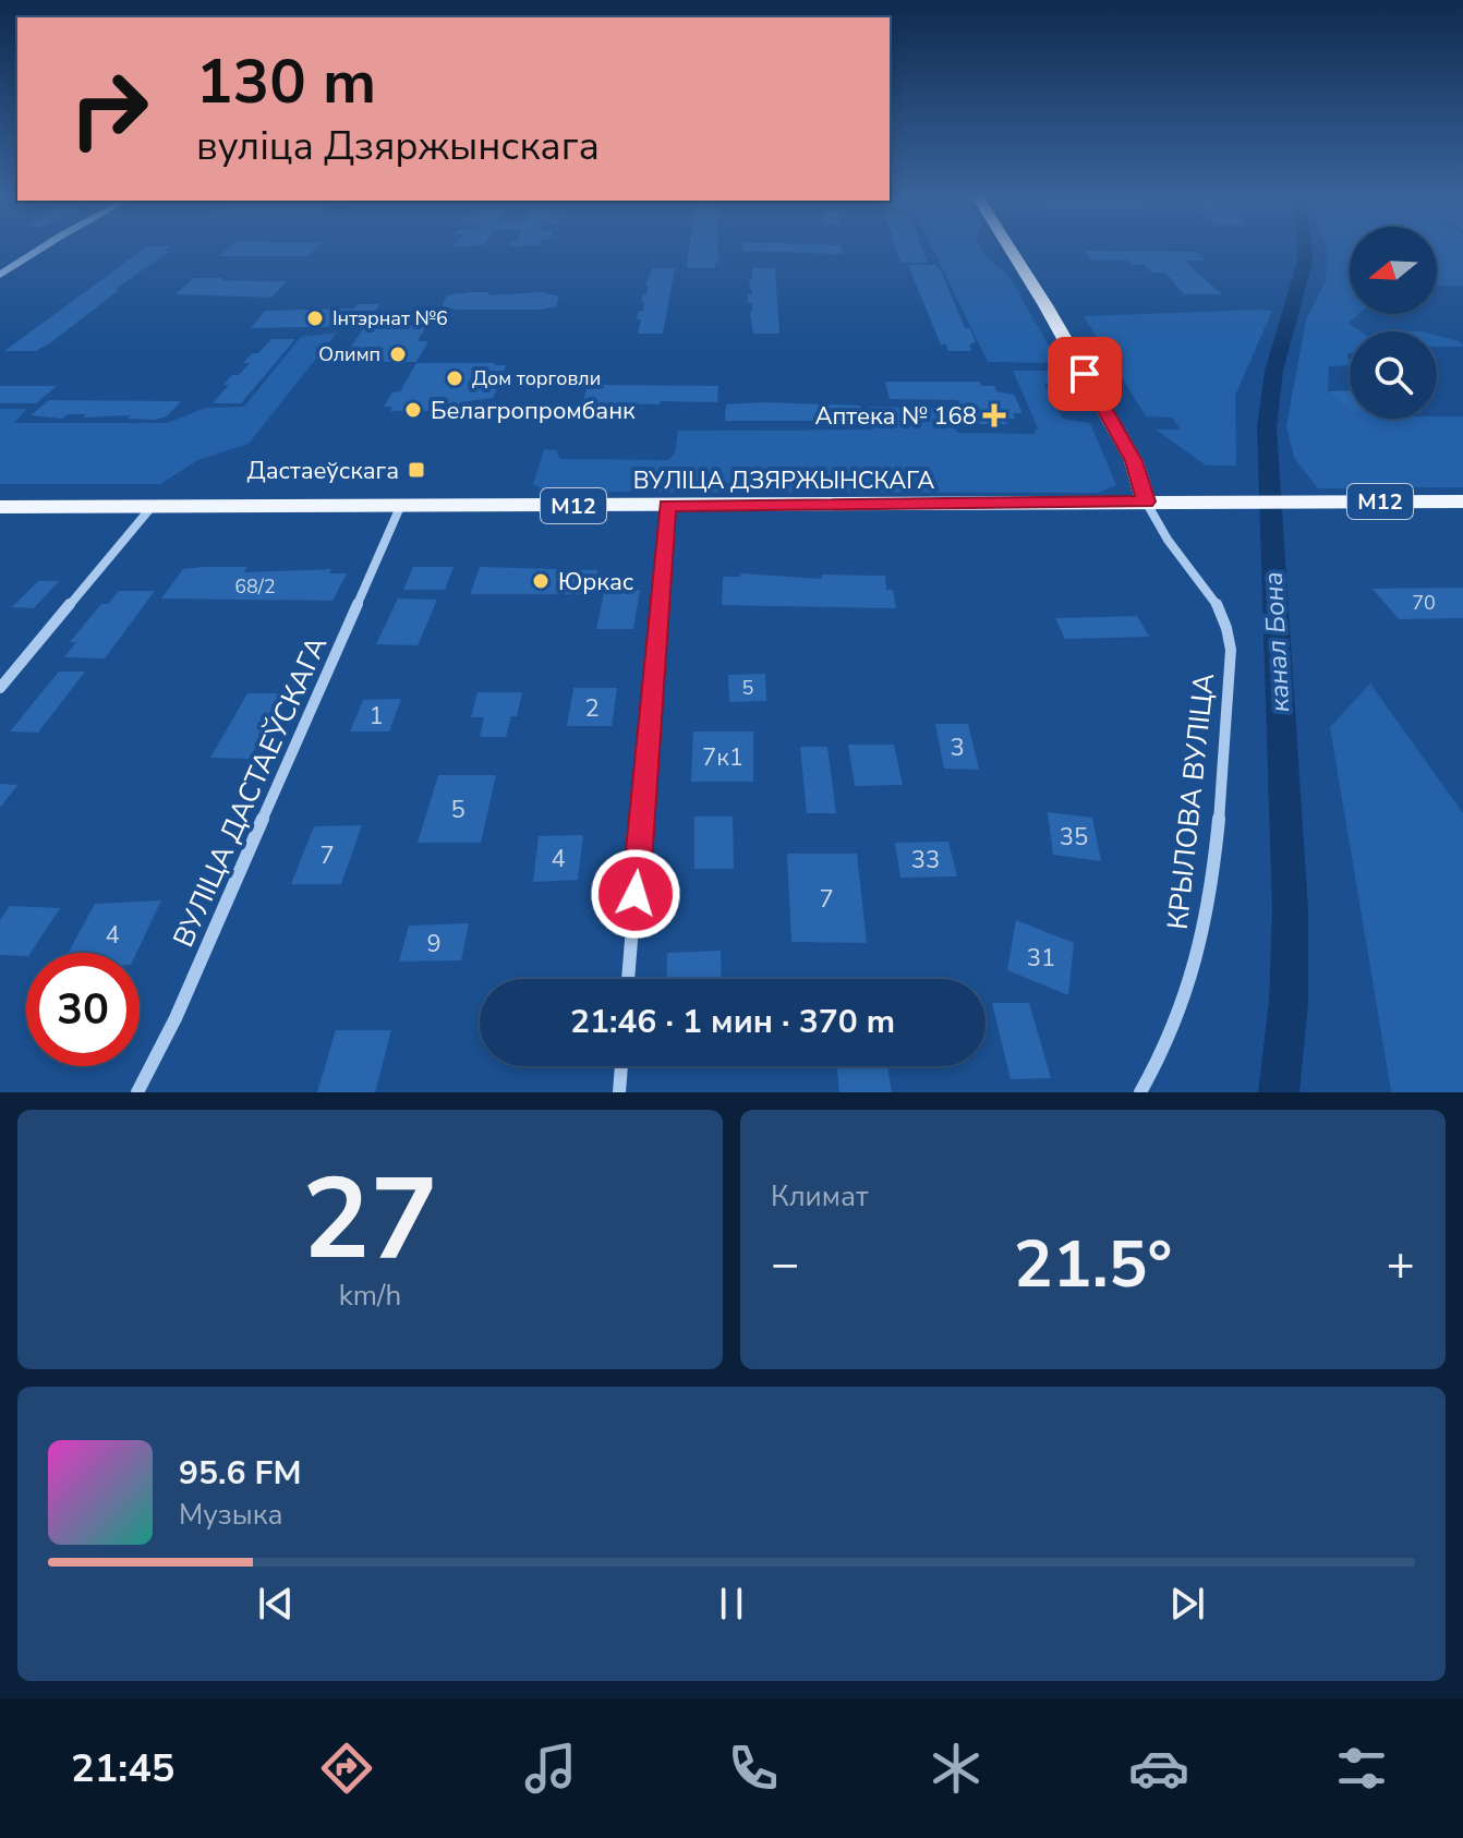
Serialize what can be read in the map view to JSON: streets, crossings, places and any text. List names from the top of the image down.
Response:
{
  "streets": {
    "main road": ["ВУЛІЦА ДЗЯРЖЫНСКАГА", "М12"],
    "street": ["ВУЛІЦА ДАСТАЕЎСКАГА", "КРЫЛОВА ВУЛІЦА"]
  },
  "crossings": [
    ["ВУЛІЦА ДЗЯРЖЫНСКАГА", "ВУЛІЦА ДАСТАЕЎСКАГА"],
    ["ВУЛІЦА ДЗЯРЖЫНСКАГА", "КРЫЛОВА ВУЛІЦА"]
  ],
  "water": ["канал Бона"],
  "places": {
    "other": [
      "Інтэрнат №6",
      "Олимп",
      "Дом торговли",
      "Белагропромбанк",
      "Юркас"
    ],
    "health": ["Аптека № 168"],
    "transit": ["Дастаеўскага"]
  },
  "house_numbers": [
    "68/2",
    "70",
    "5",
    "2",
    "1",
    "3",
    "7к1",
    "5",
    "35",
    "7",
    "4",
    "33",
    "7",
    "4",
    "9",
    "31"
  ],
  "north": "left",
  "page": {
    "turn": ["130 m", "вуліца Дзяржынскага"],
    "limit": "30",
    "trip": "21:46 · 1 мин · 370 m",
    "tile": [
      ["27", "km/h"],
      "Климат"
    ],
    "heat": ["−", "21.5°", "+"],
    "song": ["95.6 FM", "Музыка"],
    "tabs": "21:45"
  }
}
